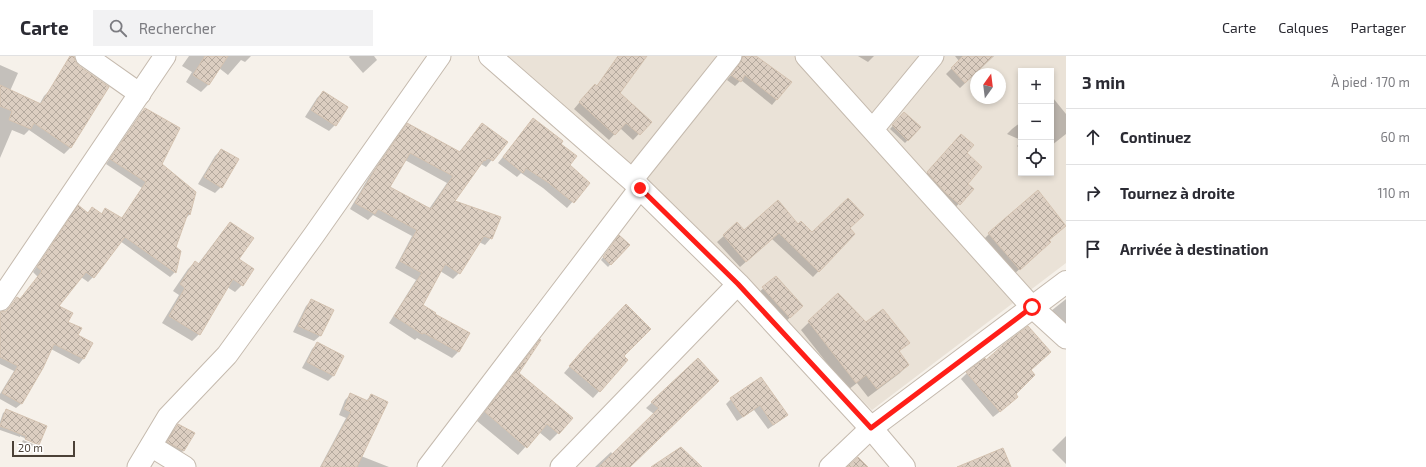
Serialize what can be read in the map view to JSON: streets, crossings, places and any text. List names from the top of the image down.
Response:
{
  "scale_bar": "20 m",
  "north": "top",
  "page": {
    "header": "Carte",
    "search": "Rechercher",
    "nav": ["Carte", "Calques", "Partager"],
    "heading": ["3 min", "À pied · 170 m"],
    "map_buttons": ["+", "−"],
    "list": [
      ["Continuez", "60 m"],
      ["Tournez à droite", "110 m"],
      "Arrivée à destination"
    ],
    "scale": "20 m"
  }
}
